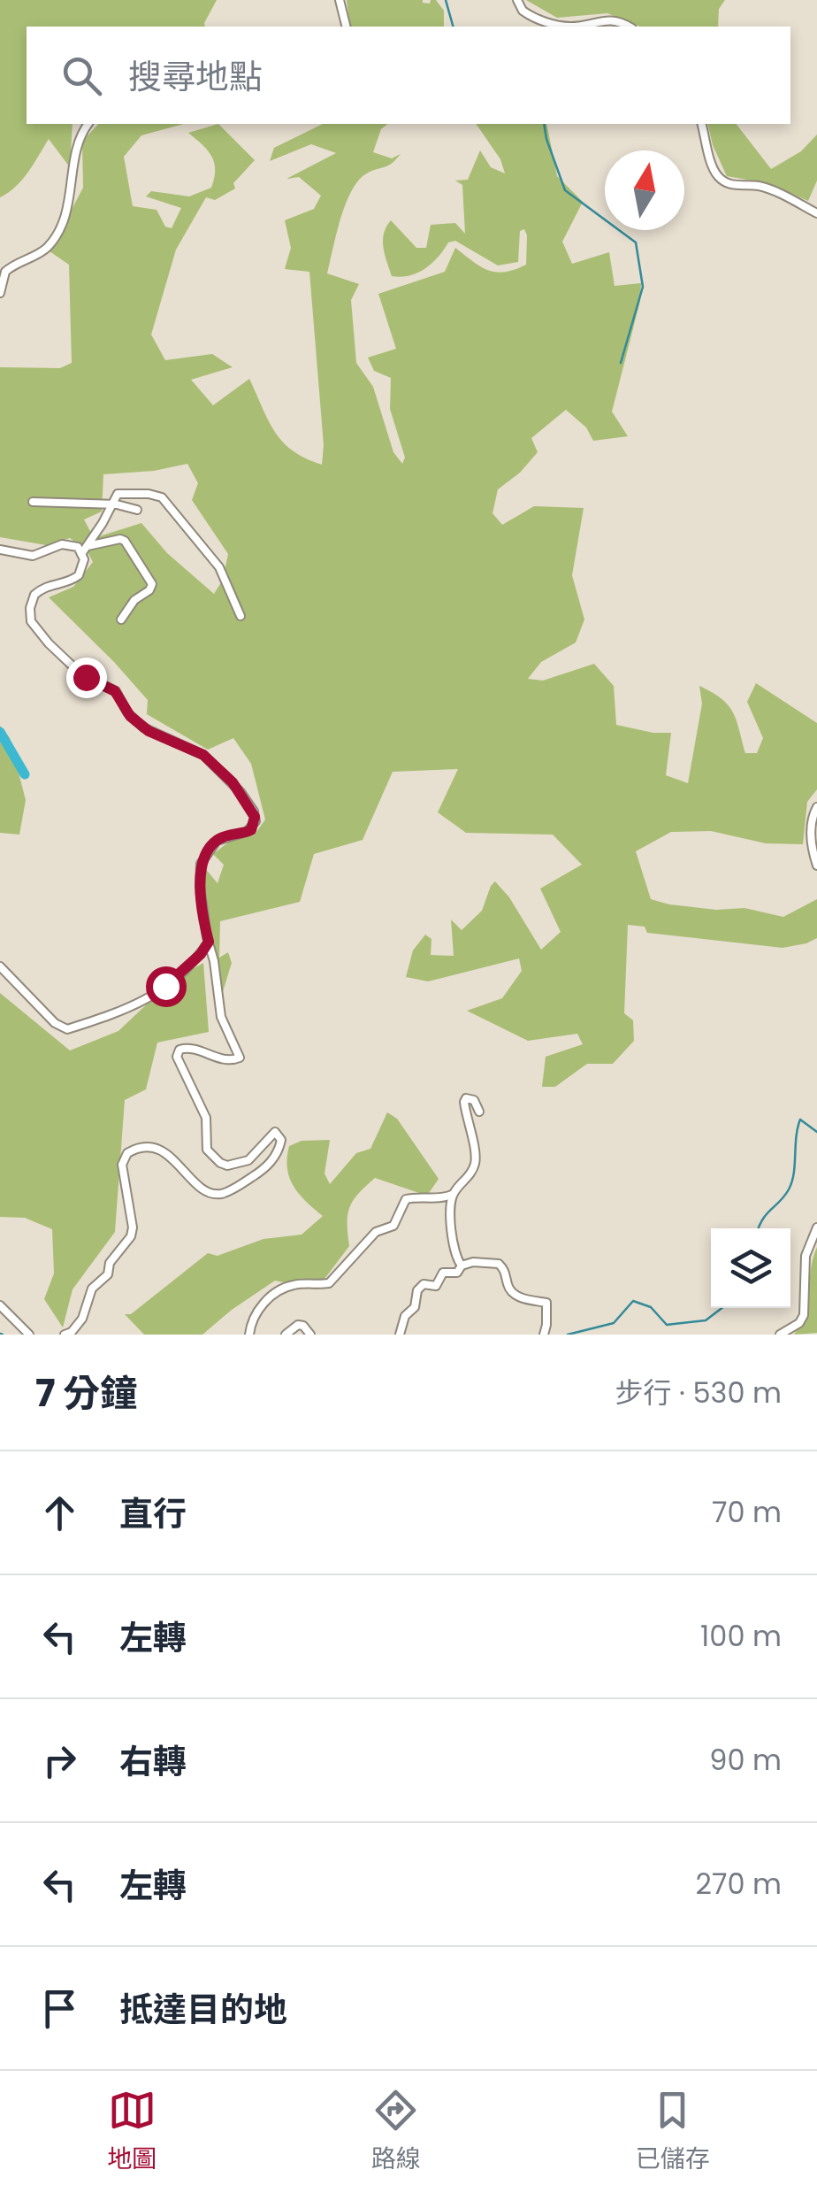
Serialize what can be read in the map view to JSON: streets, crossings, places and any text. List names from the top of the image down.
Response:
{
  "north": "top",
  "page": {
    "search": "搜尋地點",
    "heading": ["7 分鐘", "步行 · 530 m"],
    "list": [
      ["直行", "70 m"],
      ["左轉", "100 m"],
      ["右轉", "90 m"],
      ["左轉", "270 m"],
      "抵達目的地"
    ],
    "nav": ["地圖", "路線", "已儲存"]
  }
}
